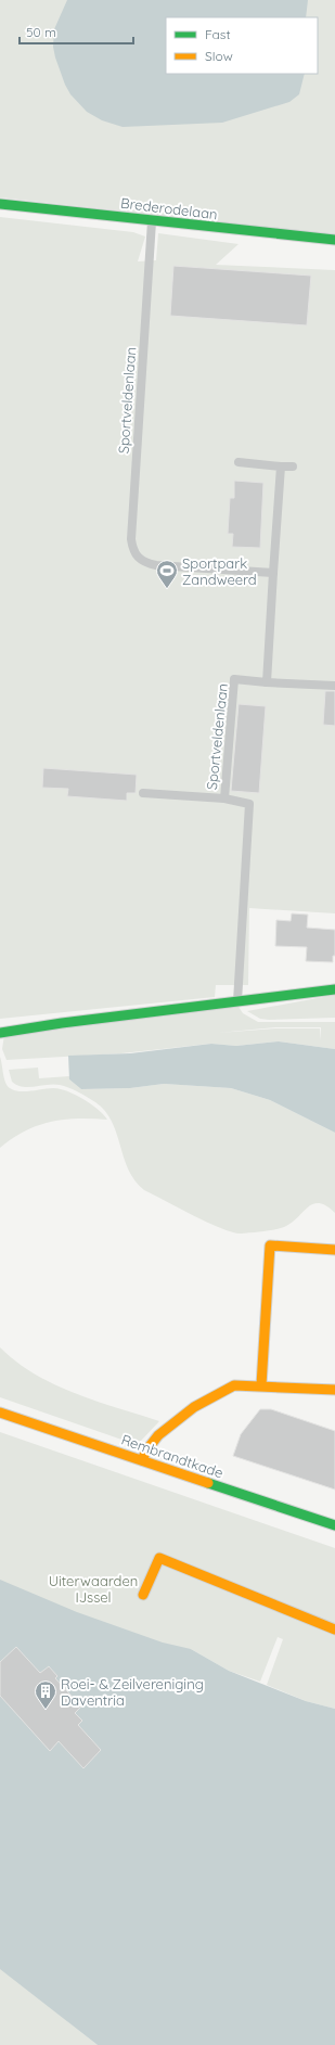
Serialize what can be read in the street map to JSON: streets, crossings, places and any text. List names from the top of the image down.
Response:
{
  "streets": {
    "street": ["Brederodelaan", "Rembrandtkade"],
    "lane": ["Sportveldenlaan"]
  },
  "crossings": [
    ["Brederodelaan", "Sportveldenlaan"]
  ],
  "parks": ["Uiterwaarden IJssel"],
  "places": {
    "sports": ["Sportpark Zandweerd"],
    "building": ["Roei- & Zeilvereniging Daventria"]
  },
  "legend": ["Fast", "Slow"],
  "scale_bar": "50 m"
}
